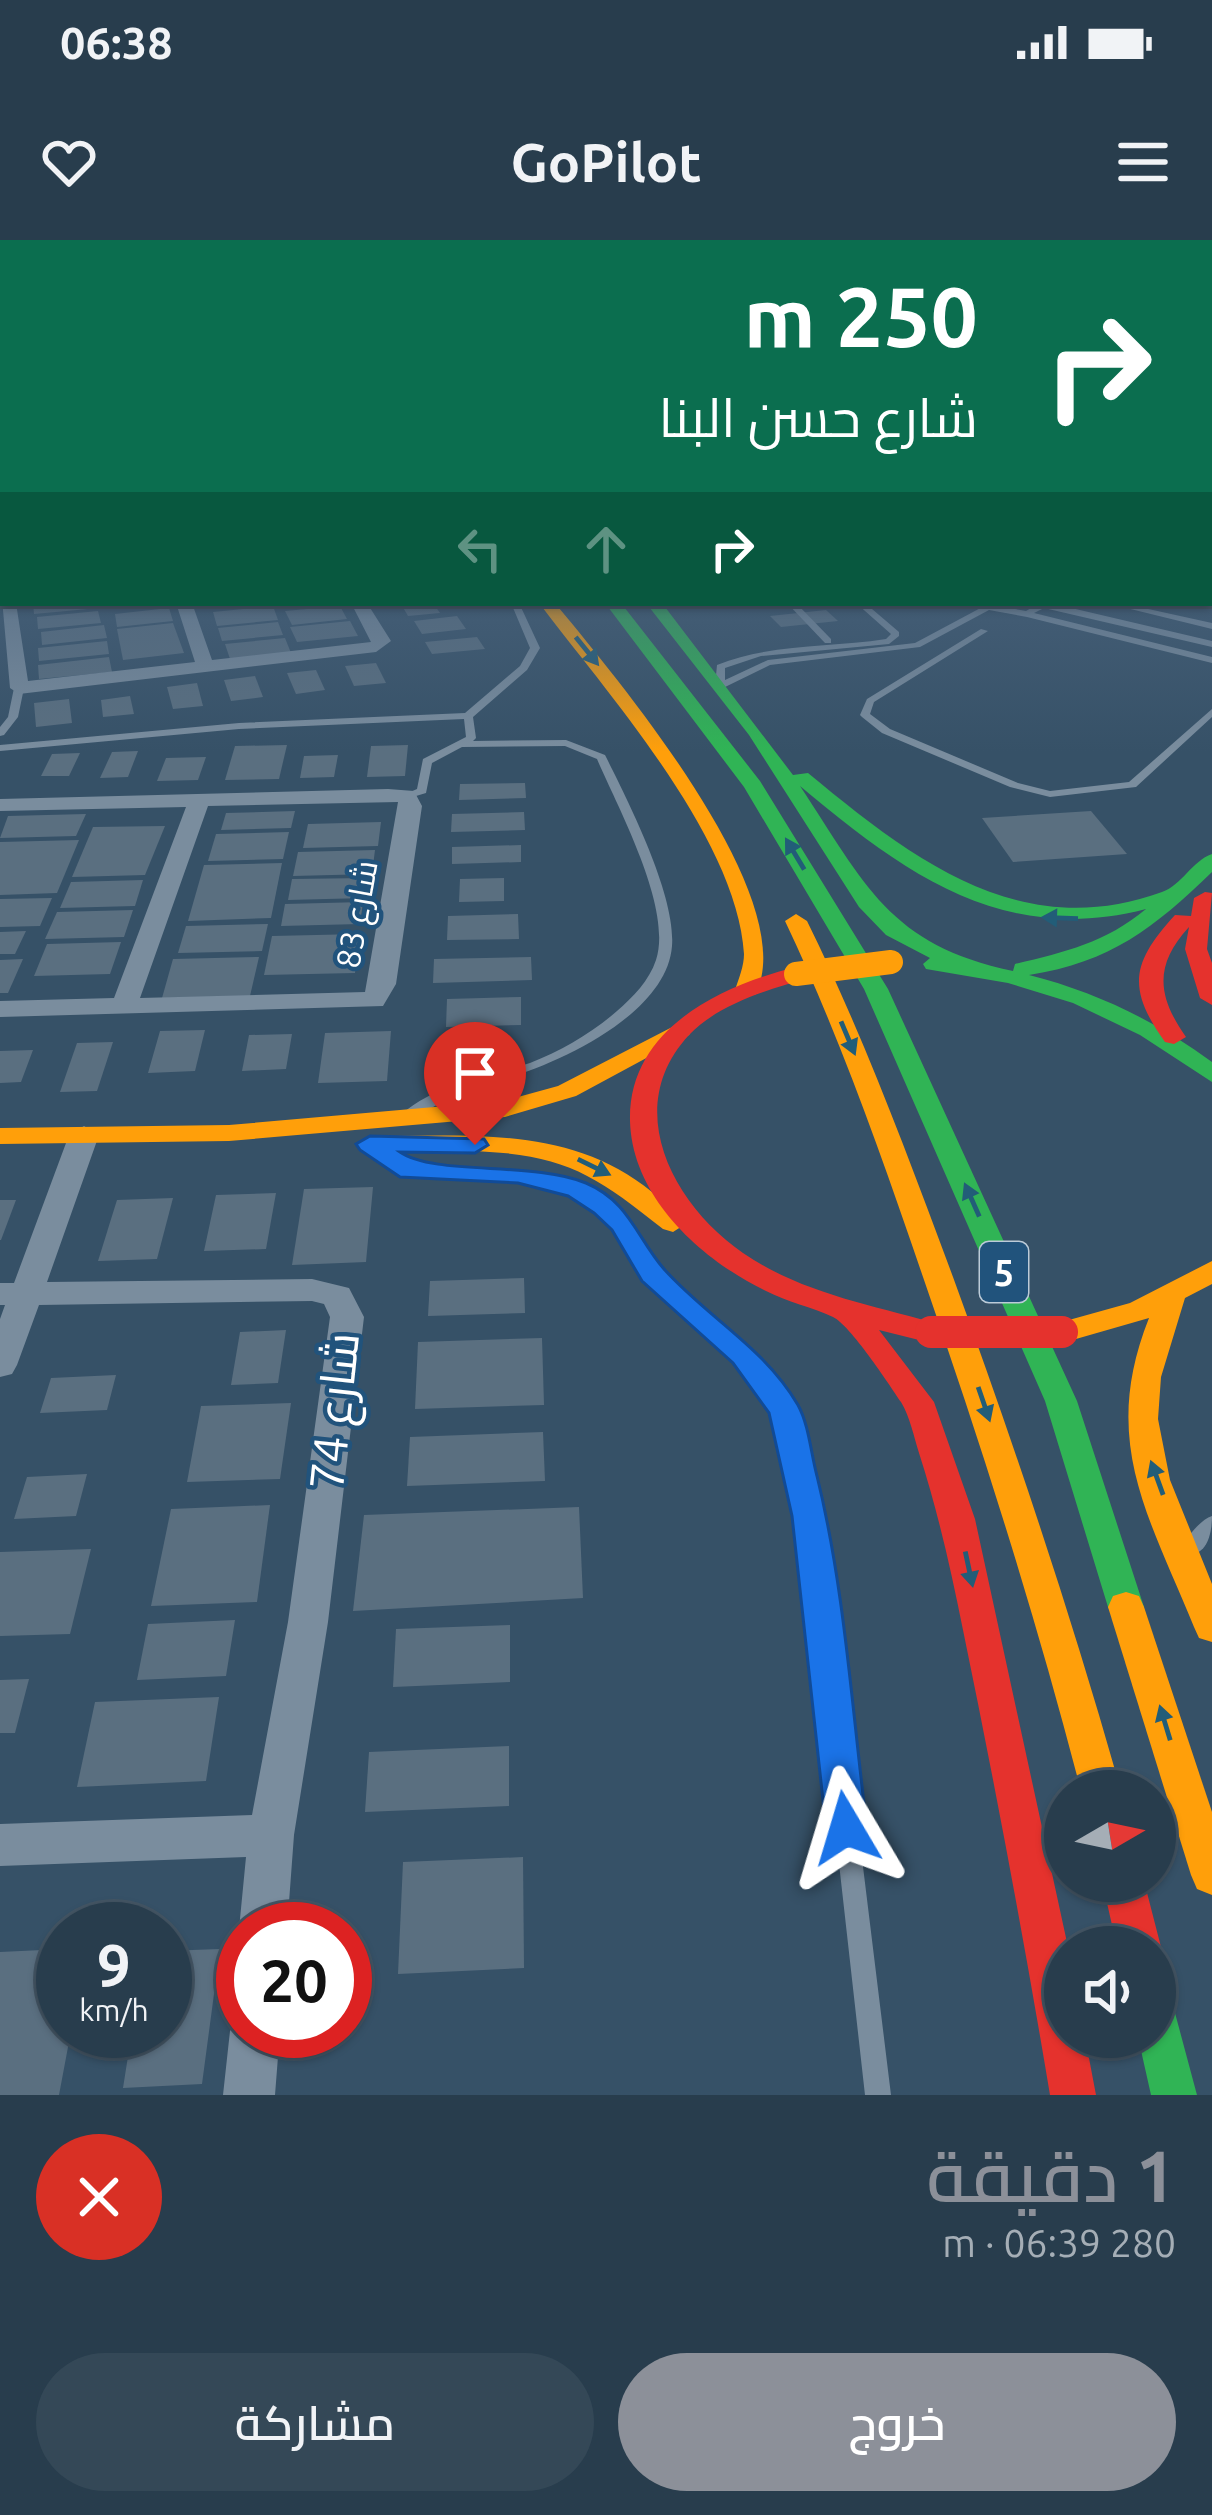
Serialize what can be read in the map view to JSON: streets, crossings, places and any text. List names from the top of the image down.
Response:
{
  "streets": {
    "main road": ["5"],
    "street": ["شارع 83", "شارع 74"]
  },
  "north": "right",
  "page": {
    "status": "06:38",
    "header": "GoPilot",
    "turn": ["250 m", "شارع حسن البنا"],
    "speed": "9 km/h",
    "limit": "20",
    "heading": ["1 دقيقة", "280 m · 06:39"],
    "buttons": ["خروج", "مشاركة"]
  }
}
